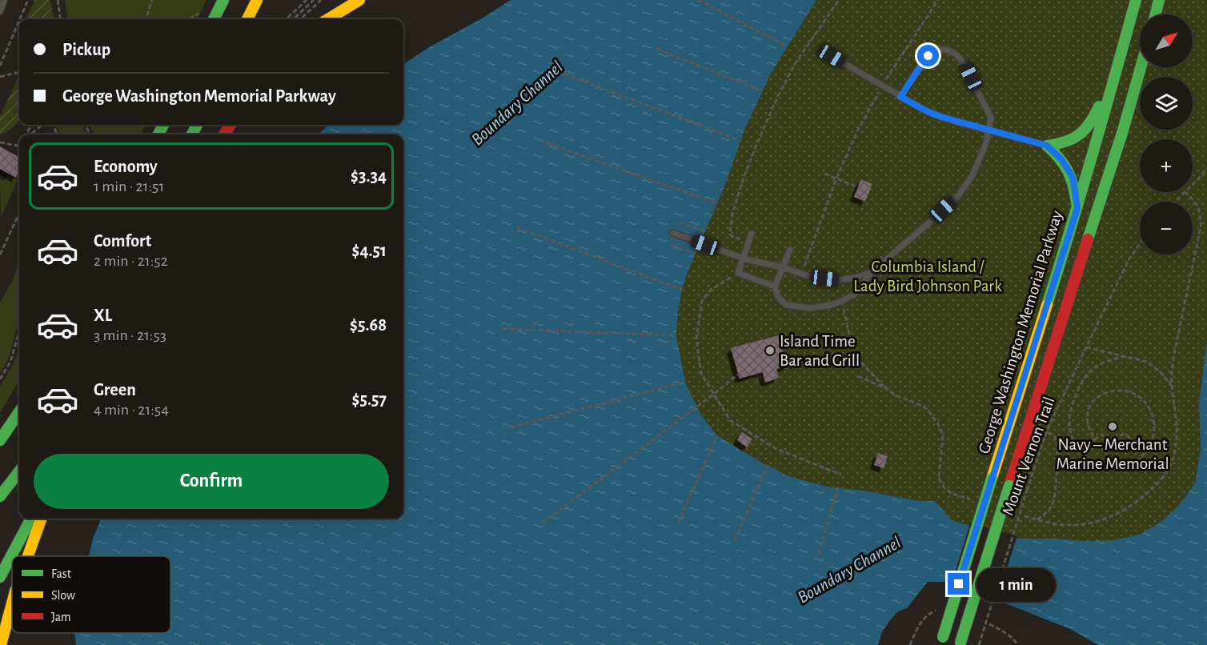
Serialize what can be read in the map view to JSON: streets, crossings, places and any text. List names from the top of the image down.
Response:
{
  "streets": {
    "main road": ["George Washington Memorial Parkway"],
    "path": ["Mount Vernon Trail"]
  },
  "water": ["Boundary Channel"],
  "parks": ["Columbia Island / Lady Bird Johnson Park"],
  "places": ["Island Time Bar and Grill", "Navy – Merchant Marine Memorial"],
  "legend": ["Fast", "Slow", "Jam"],
  "north": "top right",
  "page": {
    "map_buttons": ["+", "−"],
    "banner": ["Pickup", "George Washington Memorial Parkway"],
    "list": [
      {
        "name": "Economy",
        "note": "1 min · 21:51",
        "value": "$3.34"
      },
      {
        "name": "Comfort",
        "note": "2 min · 21:52",
        "value": "$4.51"
      },
      {
        "name": "XL",
        "note": "3 min · 21:53",
        "value": "$5.68"
      },
      {
        "name": "Green",
        "note": "4 min · 21:54",
        "value": "$5.57"
      }
    ],
    "buttons": "Confirm",
    "bubble": "1 min"
  }
}
